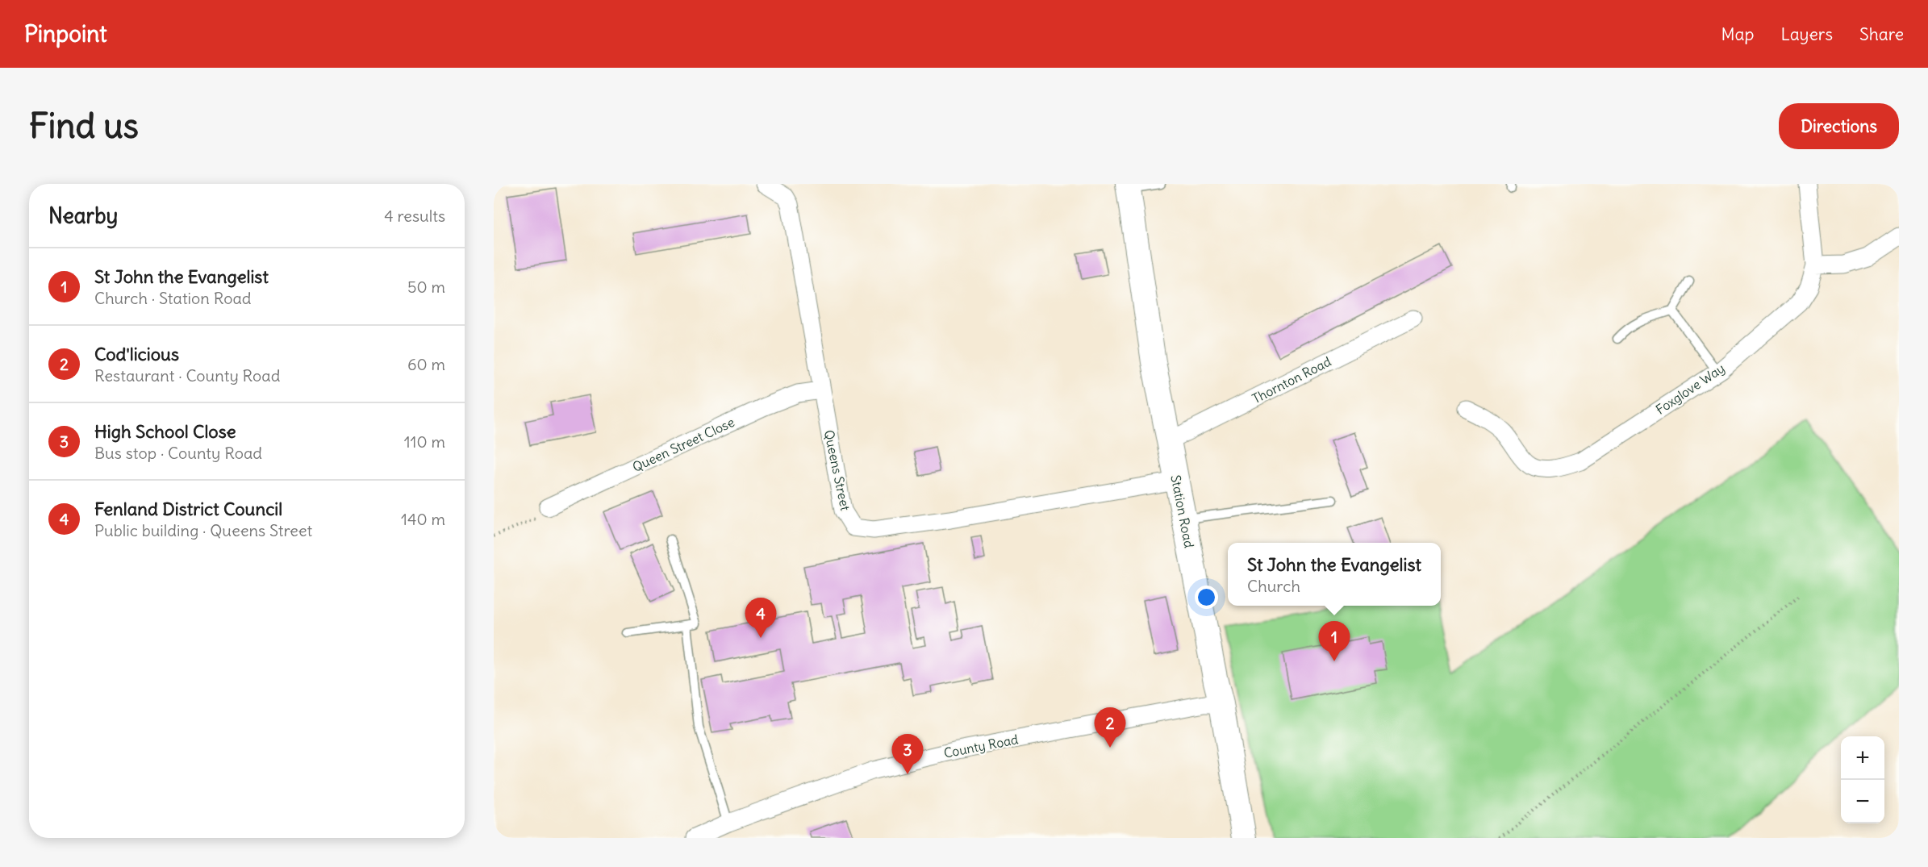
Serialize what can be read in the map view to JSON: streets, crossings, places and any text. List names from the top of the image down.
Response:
{
  "streets": {
    "main road": ["Station Road"],
    "street": [
      "Thornton Road",
      "Foxglove Way",
      "Queen Street Close",
      "Queens Street",
      "County Road"
    ]
  },
  "crossings": [
    ["Thornton Road", "Station Road"],
    ["Queen Street Close", "Queens Street"],
    ["Queens Street", "Station Road"],
    ["Station Road", "County Road"]
  ],
  "page": {
    "header": "Pinpoint",
    "nav": ["Map", "Layers", "Share"],
    "buttons": "Directions",
    "title": "Find us",
    "heading": ["Nearby", "4 results"],
    "list": [
      {
        "mark": "1",
        "name": "St John the Evangelist",
        "note": "Church · Station Road",
        "value": "50 m"
      },
      {
        "mark": "2",
        "name": "Cod'licious",
        "note": "Restaurant · County Road",
        "value": "60 m"
      },
      {
        "mark": "3",
        "name": "High School Close",
        "note": "Bus stop · County Road",
        "value": "110 m"
      },
      {
        "mark": "4",
        "name": "Fenland District Council",
        "note": "Public building · Queens Street",
        "value": "140 m"
      }
    ],
    "popup": ["St John the Evangelist", "Church"],
    "pins": [
      "4",
      "1",
      "2",
      "3"
    ],
    "map_buttons": ["+", "−"]
  }
}
